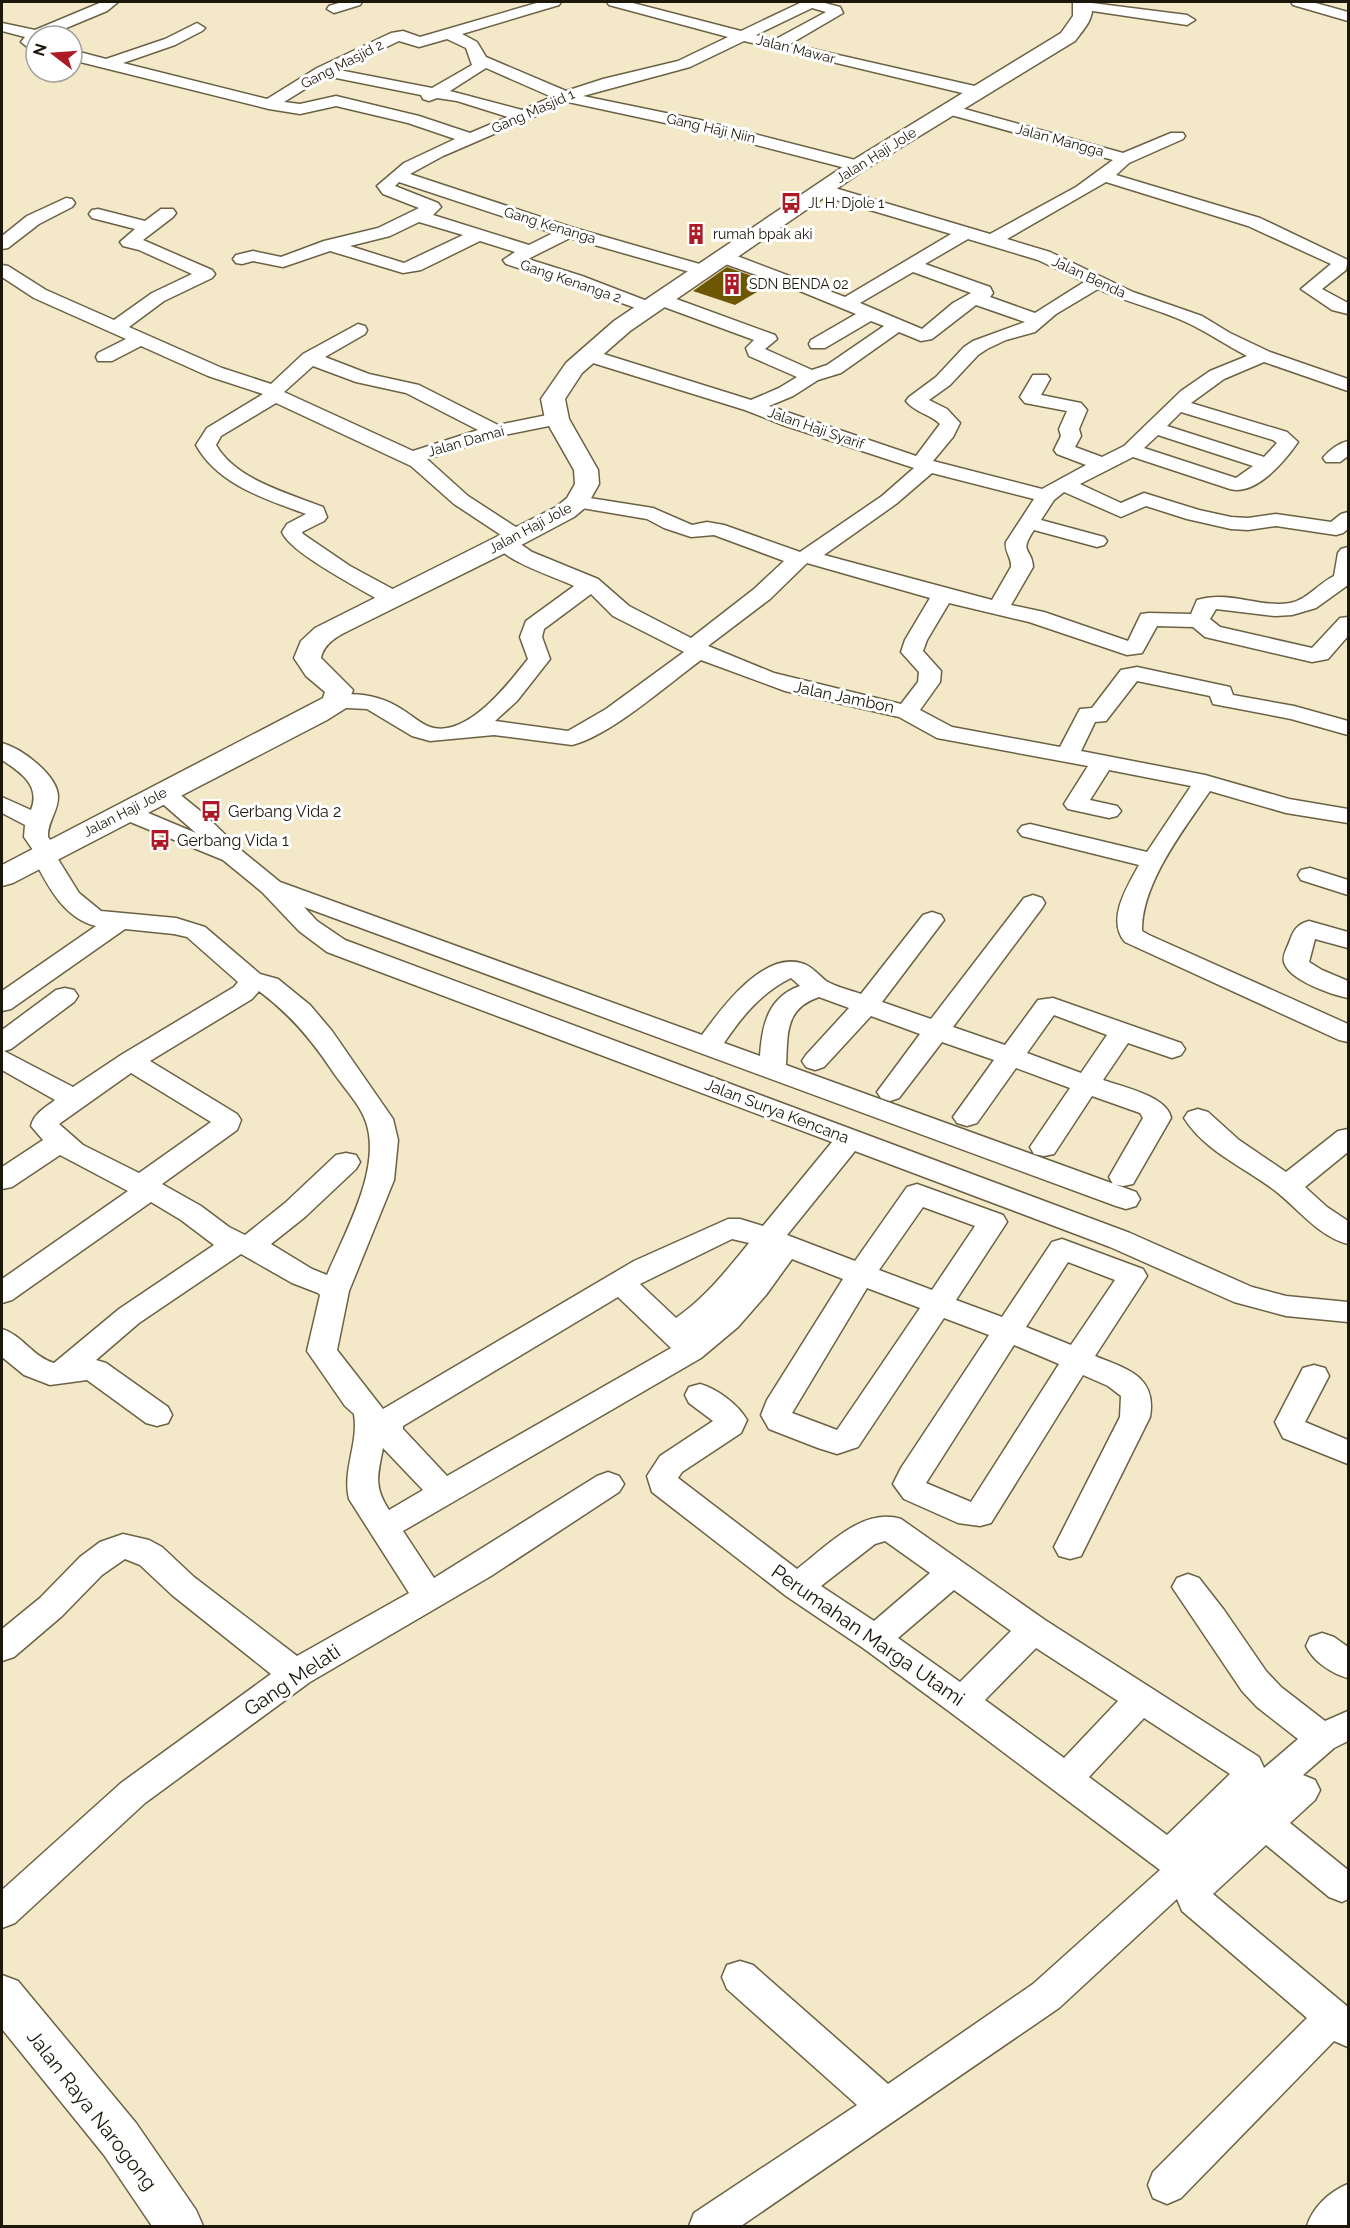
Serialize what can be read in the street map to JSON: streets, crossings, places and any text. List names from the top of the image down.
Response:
{
  "streets": {
    "main road": ["Jalan Haji Jole", "Jalan Raya Narogong"],
    "street": [
      "Jalan Mawar",
      "Gang Masjid 2",
      "Gang Masjid 1",
      "Gang Haji Niin",
      "Jalan Mangga",
      "Gang Kenanga",
      "Jalan Benda",
      "Gang Kenanga 2",
      "Jalan Haji Syarif",
      "Jalan Damai",
      "Jalan Jambon",
      "Jalan Surya Kencana",
      "Perumahan Marga Utami",
      "Gang Melati"
    ]
  },
  "crossings": [
    ["Jalan Mawar", "Gang Masjid 1"],
    ["Jalan Mawar", "Jalan Haji Jole"],
    ["Gang Masjid 1", "Gang Haji Niin"],
    ["Gang Masjid 1", "Gang Kenanga"],
    ["Gang Haji Niin", "Jalan Haji Jole"],
    ["Jalan Mangga", "Jalan Haji Jole"],
    ["Jalan Mangga", "Jalan Benda"],
    ["Jalan Haji Jole", "Gang Kenanga"],
    ["Jalan Haji Jole", "Jalan Benda"],
    ["Jalan Haji Jole", "Gang Kenanga 2"],
    ["Jalan Haji Jole", "Jalan Haji Syarif"],
    ["Jalan Haji Jole", "Jalan Damai"],
    ["Jalan Haji Jole", "Jalan Jambon"],
    ["Jalan Haji Jole", "Jalan Surya Kencana"],
    ["Jalan Damai", "Jalan Jambon"]
  ],
  "places": {
    "bus stop": ["Jl. H. Djole 1", "Gerbang Vida 2", "Gerbang Vida 1"],
    "building": ["rumah bpak aki", "SDN BENDA 02"]
  },
  "north": "left"
}
